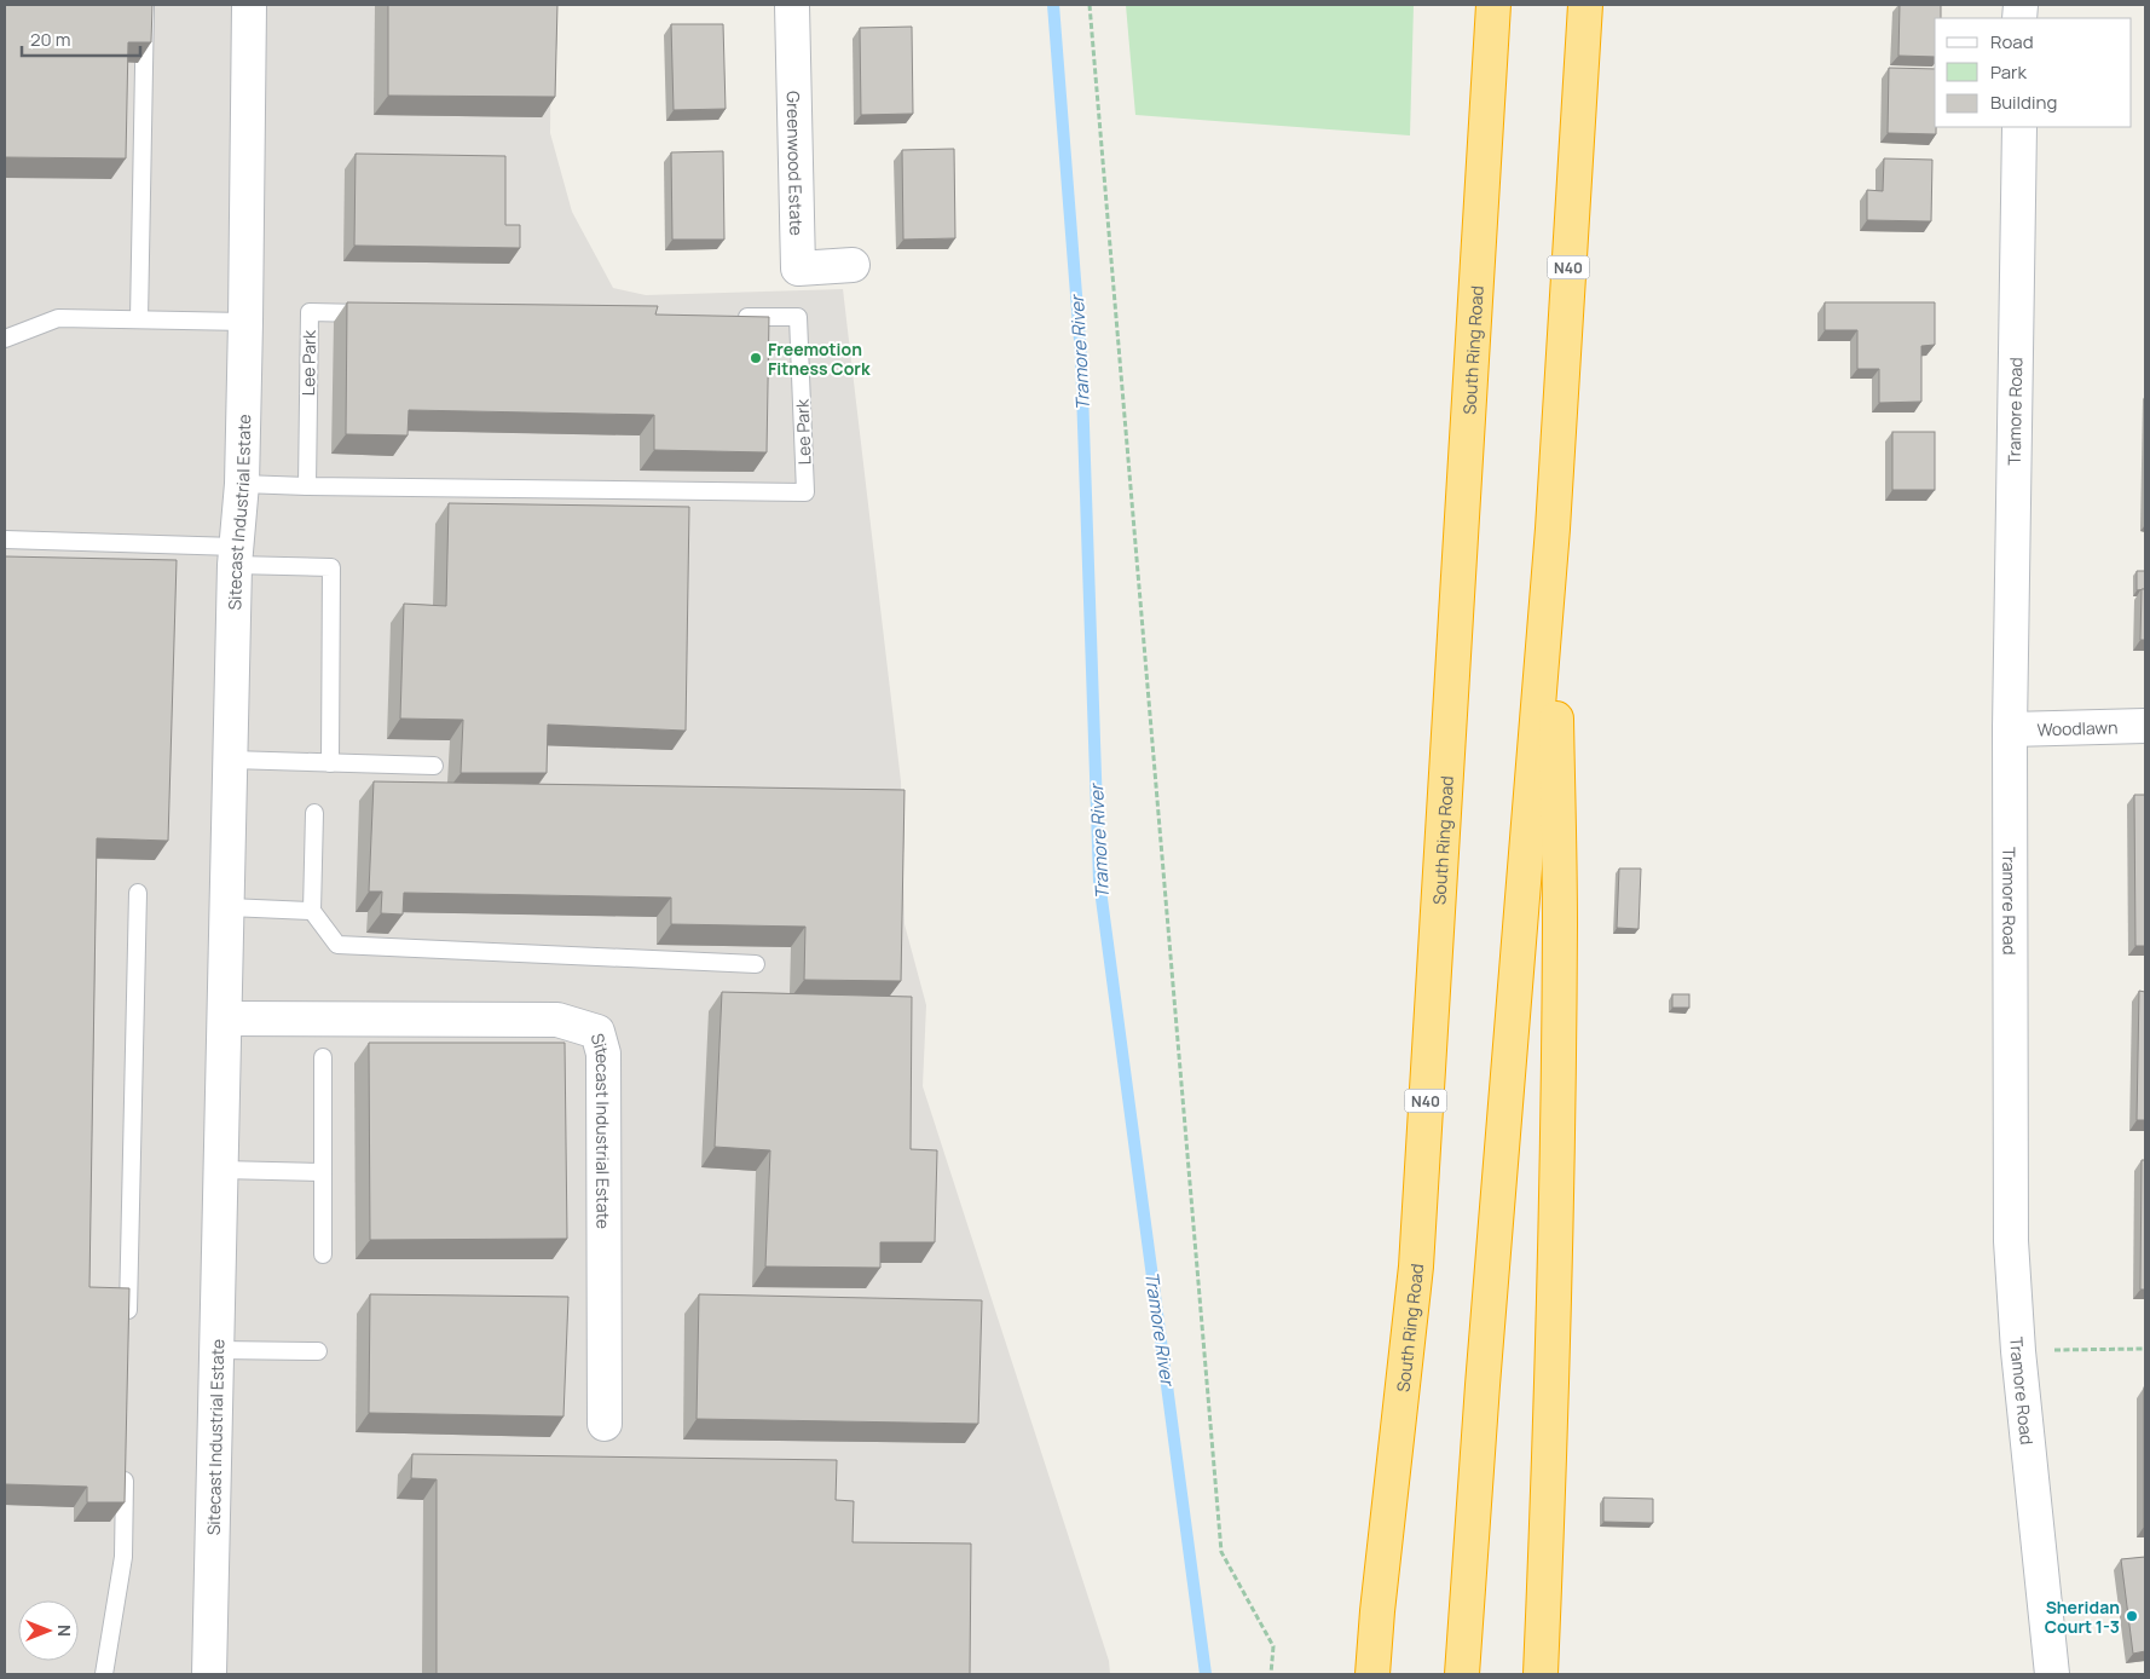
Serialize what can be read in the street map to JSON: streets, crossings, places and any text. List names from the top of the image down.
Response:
{
  "streets": {
    "highway": ["N40", "South Ring Road"],
    "street": [
      "Greenwood Estate",
      "Tramore Road",
      "Sitecast Industrial Estate",
      "Woodlawn"
    ],
    "lane": ["Lee Park"]
  },
  "crossings": [
    ["Lee Park", "Sitecast Industrial Estate"],
    ["Tramore Road", "Woodlawn"]
  ],
  "water": ["Tramore River"],
  "places": ["Freemotion Fitness Cork", "Sheridan Court 1-3"],
  "legend": ["Road", "Park", "Building"],
  "scale_bar": "20 m",
  "north": "right"
}
